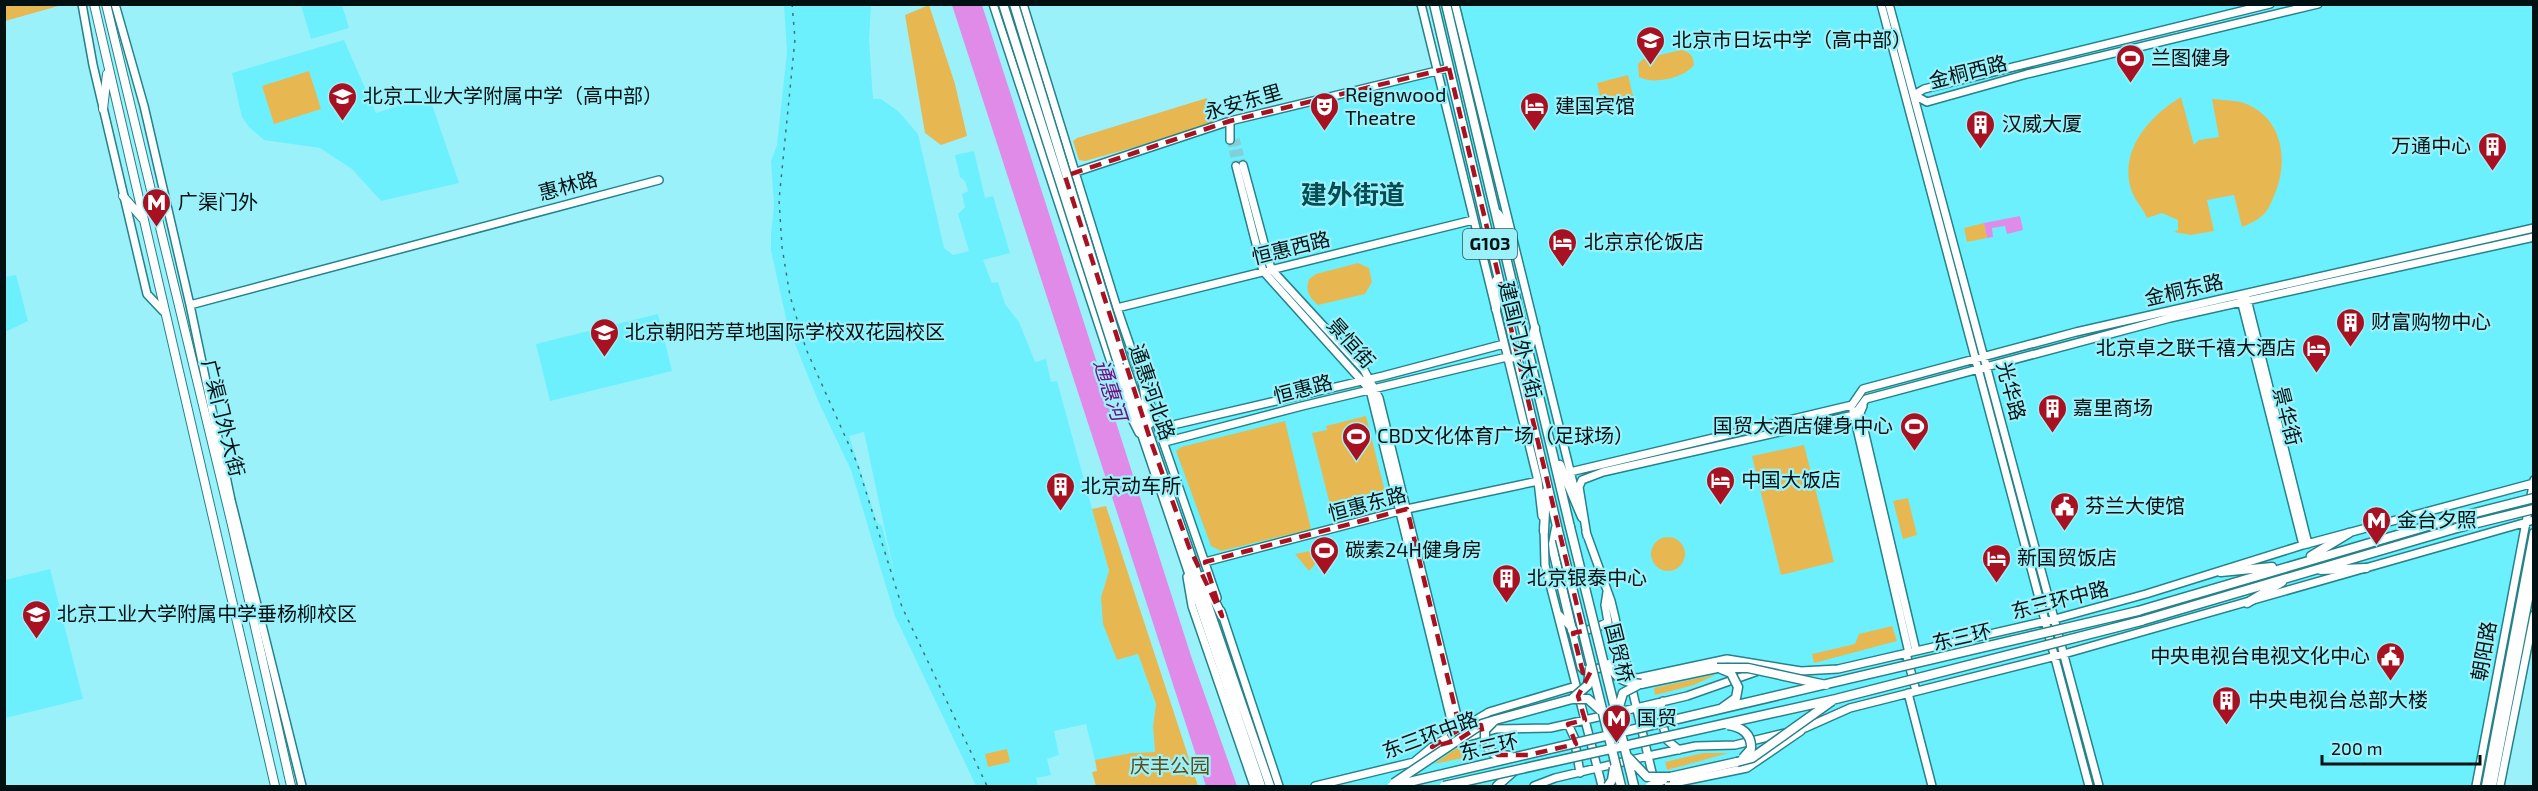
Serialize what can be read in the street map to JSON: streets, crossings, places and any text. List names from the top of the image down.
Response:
{
  "streets": {
    "highway": [
      "G103",
      "建国门外大街",
      "通惠河北路",
      "东三环",
      "朝阳路",
      "国贸桥"
    ],
    "main road": ["广渠门外大街"],
    "street": [
      "金桐西路",
      "永安东里",
      "惠林路",
      "恒惠西路",
      "金桐东路",
      "景恒街",
      "恒惠路",
      "光华路",
      "景华街",
      "恒惠东路",
      "东三环中路"
    ]
  },
  "crossings": [
    ["金桐西路", "光华路"],
    ["永安东里", "建国门外大街"],
    ["永安东里", "通惠河北路"],
    ["惠林路", "广渠门外大街"],
    ["恒惠西路", "建国门外大街"],
    ["恒惠西路", "景恒街"],
    ["恒惠西路", "通惠河北路"],
    ["金桐东路", "光华路"],
    ["金桐东路", "景华街"],
    ["建国门外大街", "恒惠路"],
    ["建国门外大街", "恒惠东路"],
    ["建国门外大街", "东三环中路"],
    ["建国门外大街", "国贸桥"],
    ["景恒街", "恒惠路"],
    ["景恒街", "恒惠东路"],
    ["恒惠路", "通惠河北路"],
    ["光华路", "东三环中路"],
    ["通惠河北路", "恒惠东路"],
    ["景华街", "东三环中路"],
    ["东三环中路", "朝阳路"],
    ["东三环", "朝阳路"]
  ],
  "districts": ["建外街道"],
  "water": ["通惠河"],
  "parks": ["庆丰公园"],
  "places": {
    "school or university": [
      "北京市日坛中学（高中部）",
      "北京工业大学附属中学（高中部）",
      "北京朝阳芳草地国际学校双花园校区",
      "北京工业大学附属中学垂杨柳校区"
    ],
    "sports": [
      "兰图健身",
      "国贸大酒店健身中心",
      "CBD文化体育广场（足球场）",
      "碳素24H健身房"
    ],
    "theatre": ["Reignwood Theatre"],
    "hotel": [
      "建国宾馆",
      "北京京伦饭店",
      "北京卓之联千禧大酒店",
      "中国大饭店",
      "新国贸饭店"
    ],
    "building": [
      "汉威大厦",
      "万通中心",
      "财富购物中心",
      "嘉里商场",
      "北京动车所",
      "北京银泰中心",
      "中央电视台总部大楼"
    ],
    "metro station": ["广渠门外", "金台夕照", "国贸"],
    "public building": ["芬兰大使馆", "中央电视台电视文化中心"]
  },
  "scale_bar": "200 m"
}
